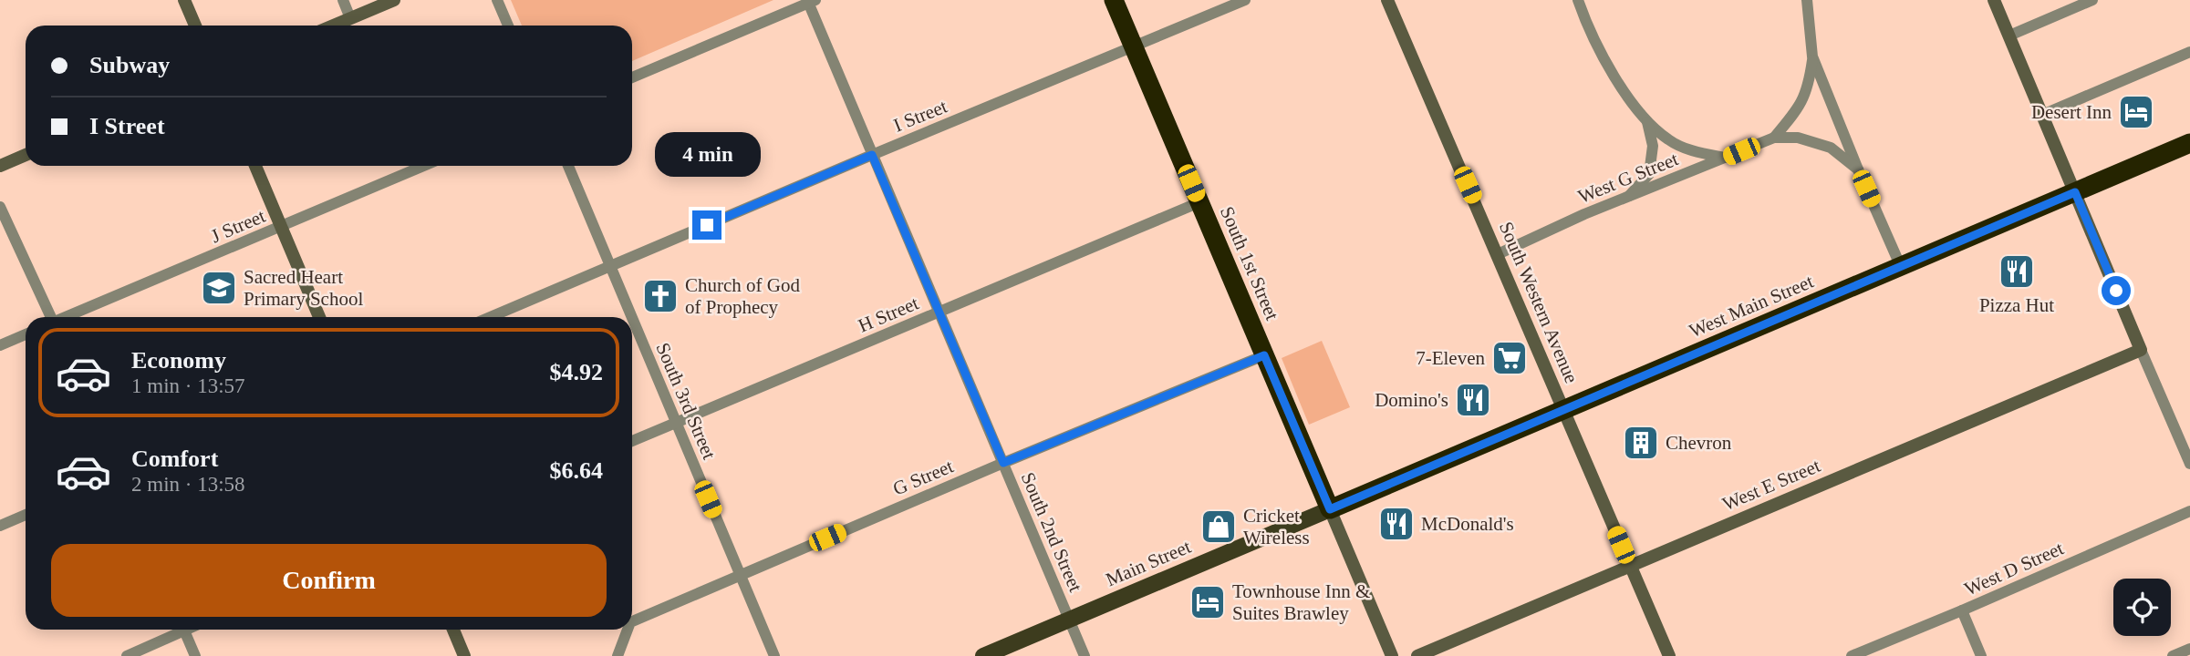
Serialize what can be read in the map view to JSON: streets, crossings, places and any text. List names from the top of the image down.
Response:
{
  "streets": {
    "highway": ["South 1st Street", "West Main Street"],
    "main road": ["Main Street"],
    "street": [
      "I Street",
      "West G Street",
      "J Street",
      "South Western Avenue",
      "H Street",
      "South 3rd Street",
      "G Street",
      "West E Street",
      "South 2nd Street",
      "West D Street"
    ]
  },
  "crossings": [
    ["I Street", "South 1st Street"],
    ["I Street", "South 3rd Street"],
    ["I Street", "South 2nd Street"],
    ["West G Street", "South Western Avenue"],
    ["South 1st Street", "West Main Street"],
    ["South 1st Street", "H Street"],
    ["South 1st Street", "G Street"],
    ["South 1st Street", "Main Street"],
    ["South Western Avenue", "West Main Street"],
    ["South Western Avenue", "West E Street"],
    ["West Main Street", "Main Street"],
    ["H Street", "South 3rd Street"],
    ["H Street", "South 2nd Street"],
    ["South 3rd Street", "G Street"],
    ["G Street", "South 2nd Street"],
    ["South 2nd Street", "Main Street"]
  ],
  "places": {
    "hotel": ["Desert Inn", "Townhouse Inn & Suites Brawley"],
    "restaurant": ["Pizza Hut", "Domino's", "McDonald's"],
    "school or university": ["Sacred Heart Primary School"],
    "church": ["Church of God of Prophecy"],
    "supermarket": ["7-Eleven"],
    "building": ["Chevron"],
    "shop": ["Cricket Wireless"]
  },
  "page": {
    "banner": ["Subway", "I Street"],
    "bubble": "4 min",
    "list": [
      {
        "name": "Economy",
        "note": "1 min · 13:57",
        "value": "$4.92"
      },
      {
        "name": "Comfort",
        "note": "2 min · 13:58",
        "value": "$6.64"
      }
    ],
    "buttons": "Confirm"
  }
}
